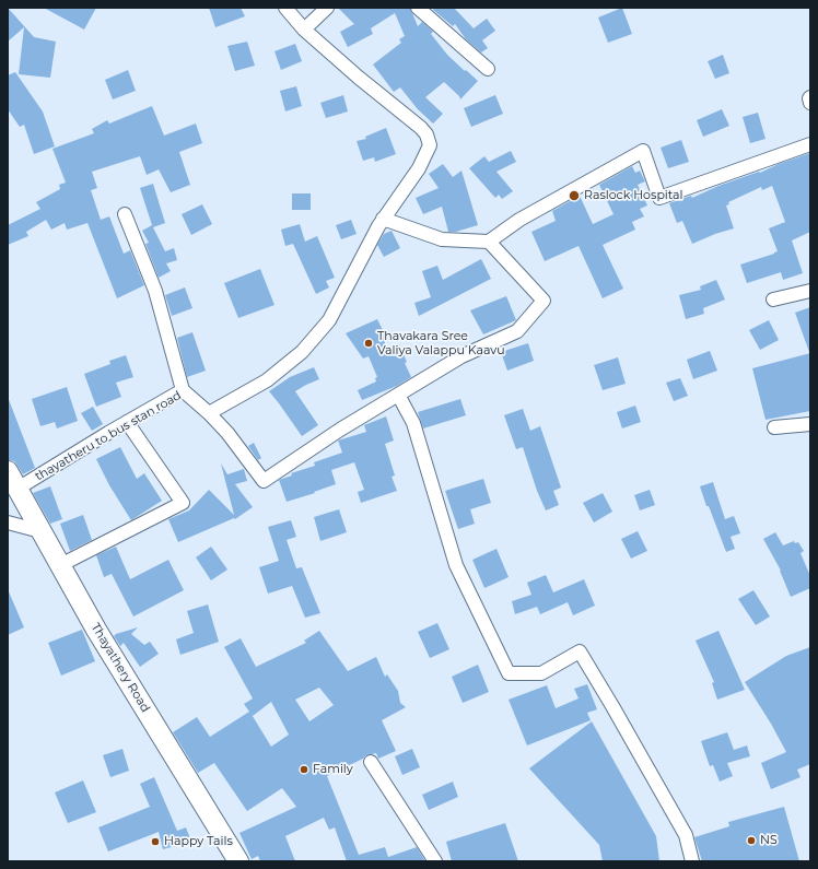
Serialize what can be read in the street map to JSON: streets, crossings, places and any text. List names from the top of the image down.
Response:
{
  "streets": {
    "street": ["thayatheru to bus stan road", "Thayathery Road"]
  },
  "crossings": [
    ["thayatheru to bus stan road", "Thayathery Road"]
  ],
  "places": [
    "Raslock Hospital",
    "Thavakara Sree Valiya Valappu Kaavu",
    "Family",
    "NS",
    "Happy Tails"
  ]
}
